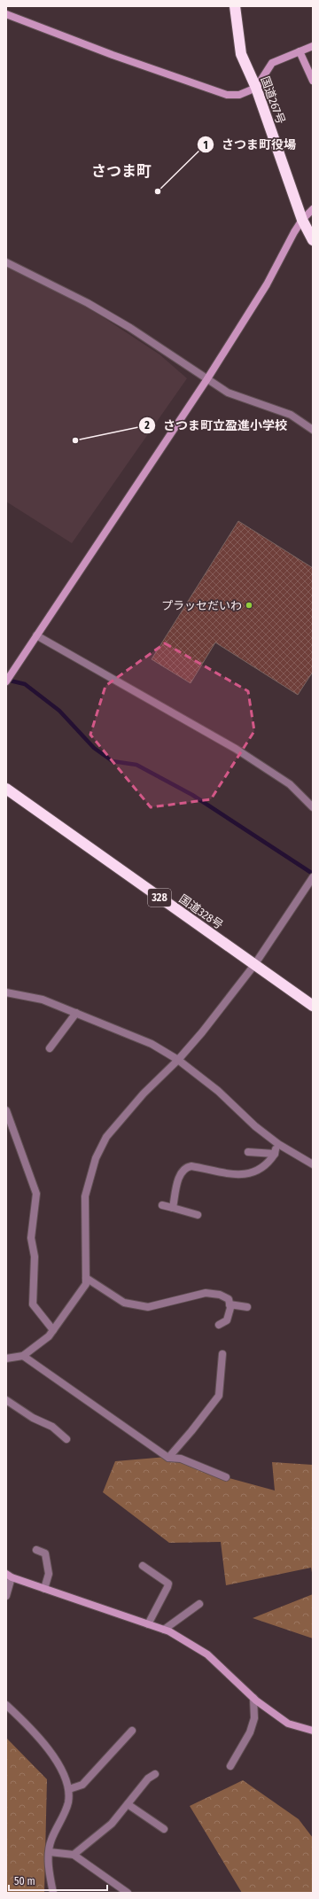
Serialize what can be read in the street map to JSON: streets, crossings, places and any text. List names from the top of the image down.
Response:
{
  "streets": {
    "highway": ["国道267号", "328", "国道328号"]
  },
  "districts": ["さつま町"],
  "places": ["さつま町役場", "さつま町立盈進小学校", "プラッセだいわ"],
  "scale_bar": "50 m"
}
